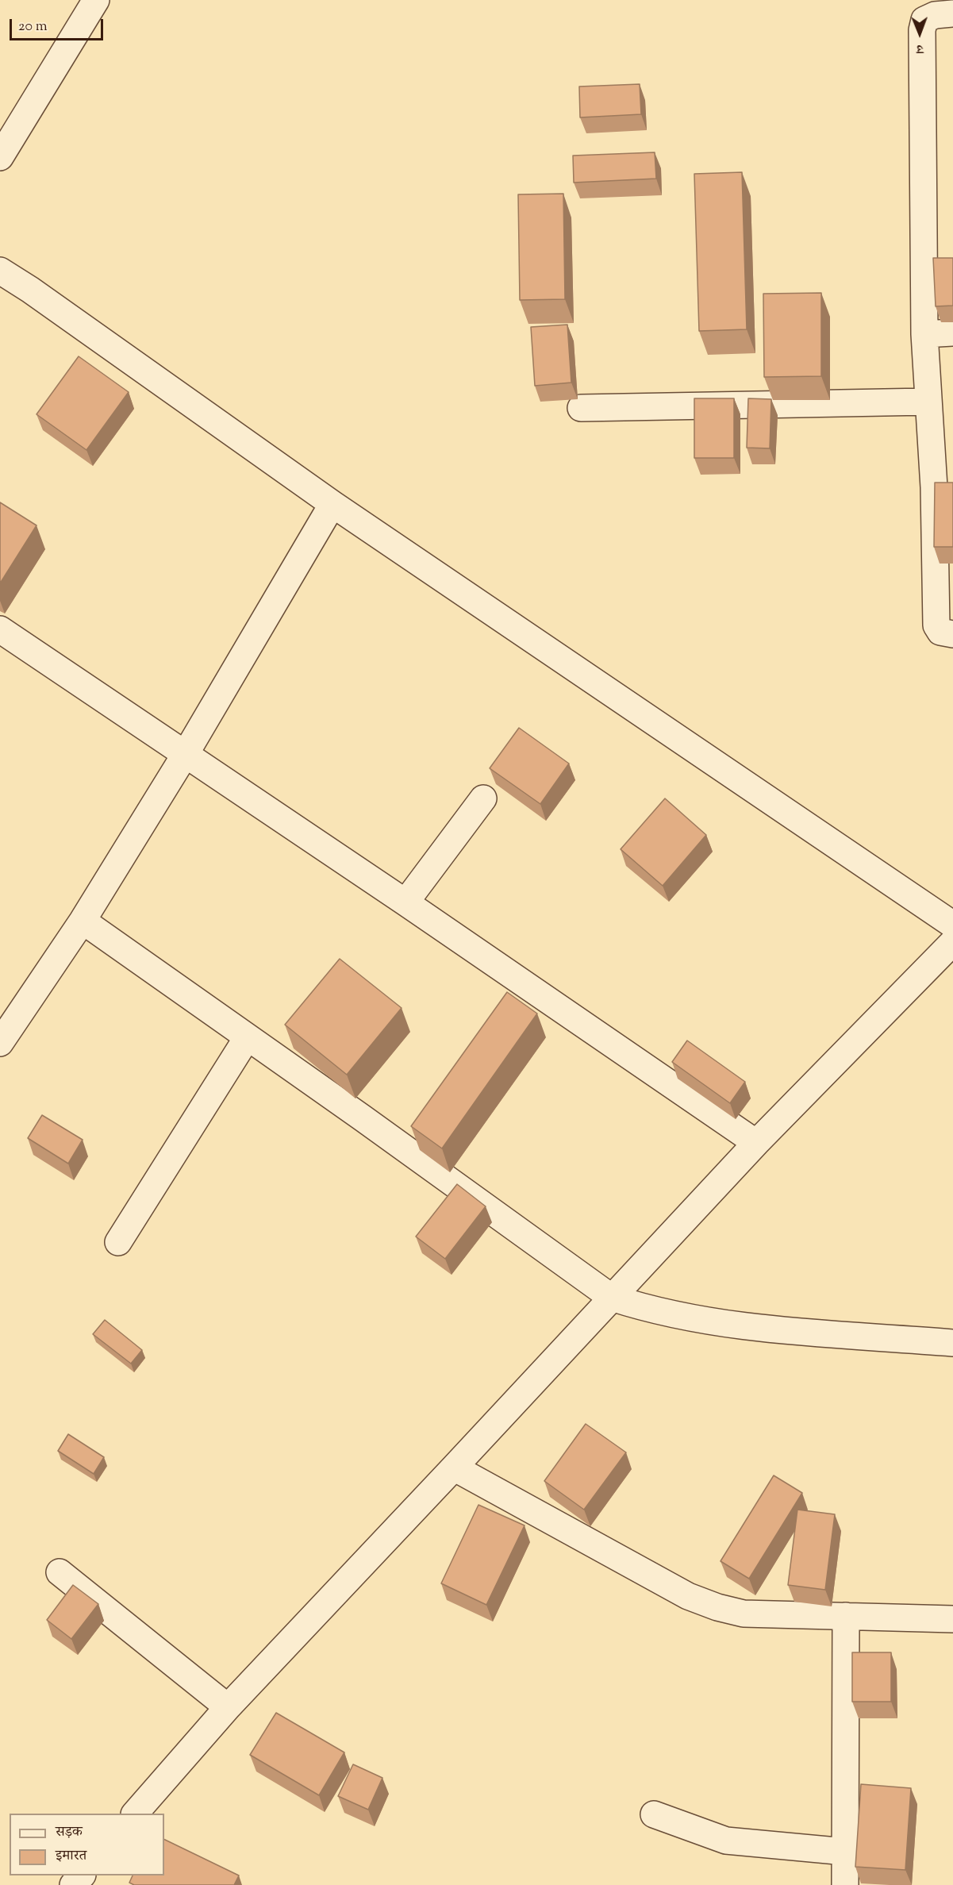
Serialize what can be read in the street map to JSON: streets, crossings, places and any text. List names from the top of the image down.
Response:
{
  "legend": ["सड़क", "इमारत"],
  "scale_bar": "20 m",
  "north": "bottom"
}
